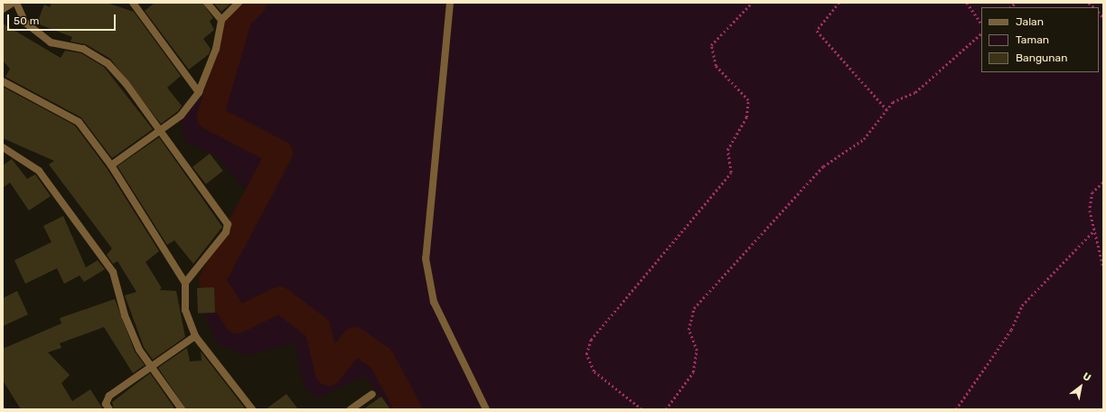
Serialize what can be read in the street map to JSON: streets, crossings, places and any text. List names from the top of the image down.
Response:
{
  "legend": ["Jalan", "Taman", "Bangunan"],
  "scale_bar": "50 m",
  "north": "top right"
}
